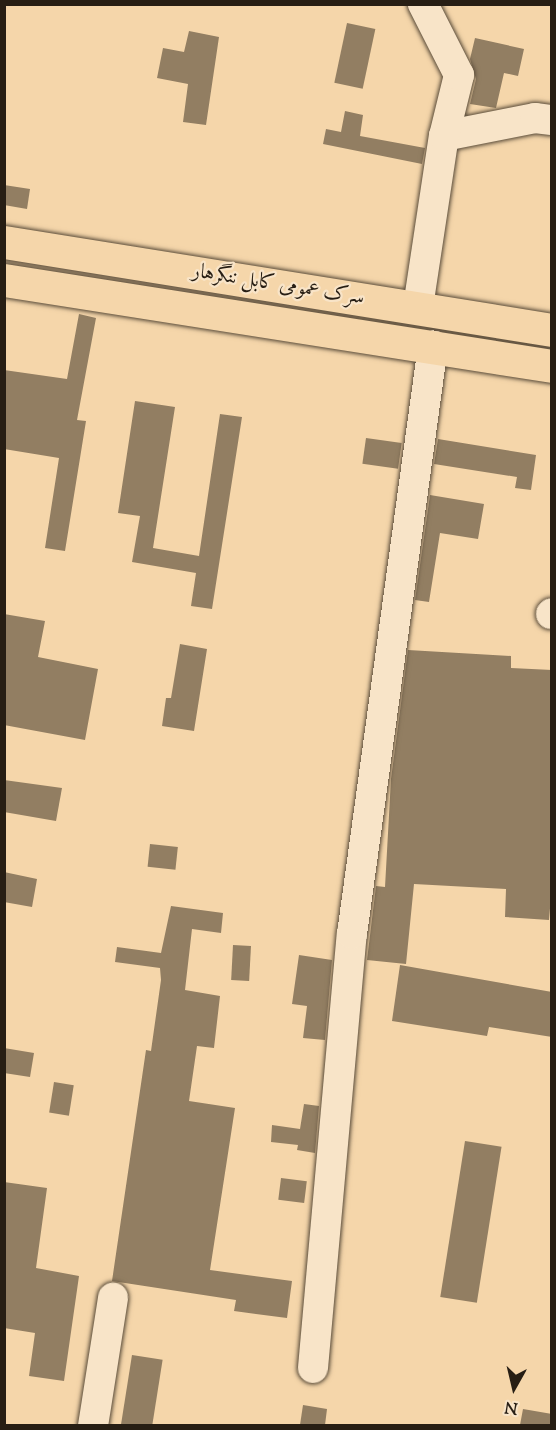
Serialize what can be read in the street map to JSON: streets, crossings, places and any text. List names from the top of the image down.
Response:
{
  "streets": {
    "highway": ["سرک عمومی کابل ننگرهار"]
  },
  "north": "bottom"
}
